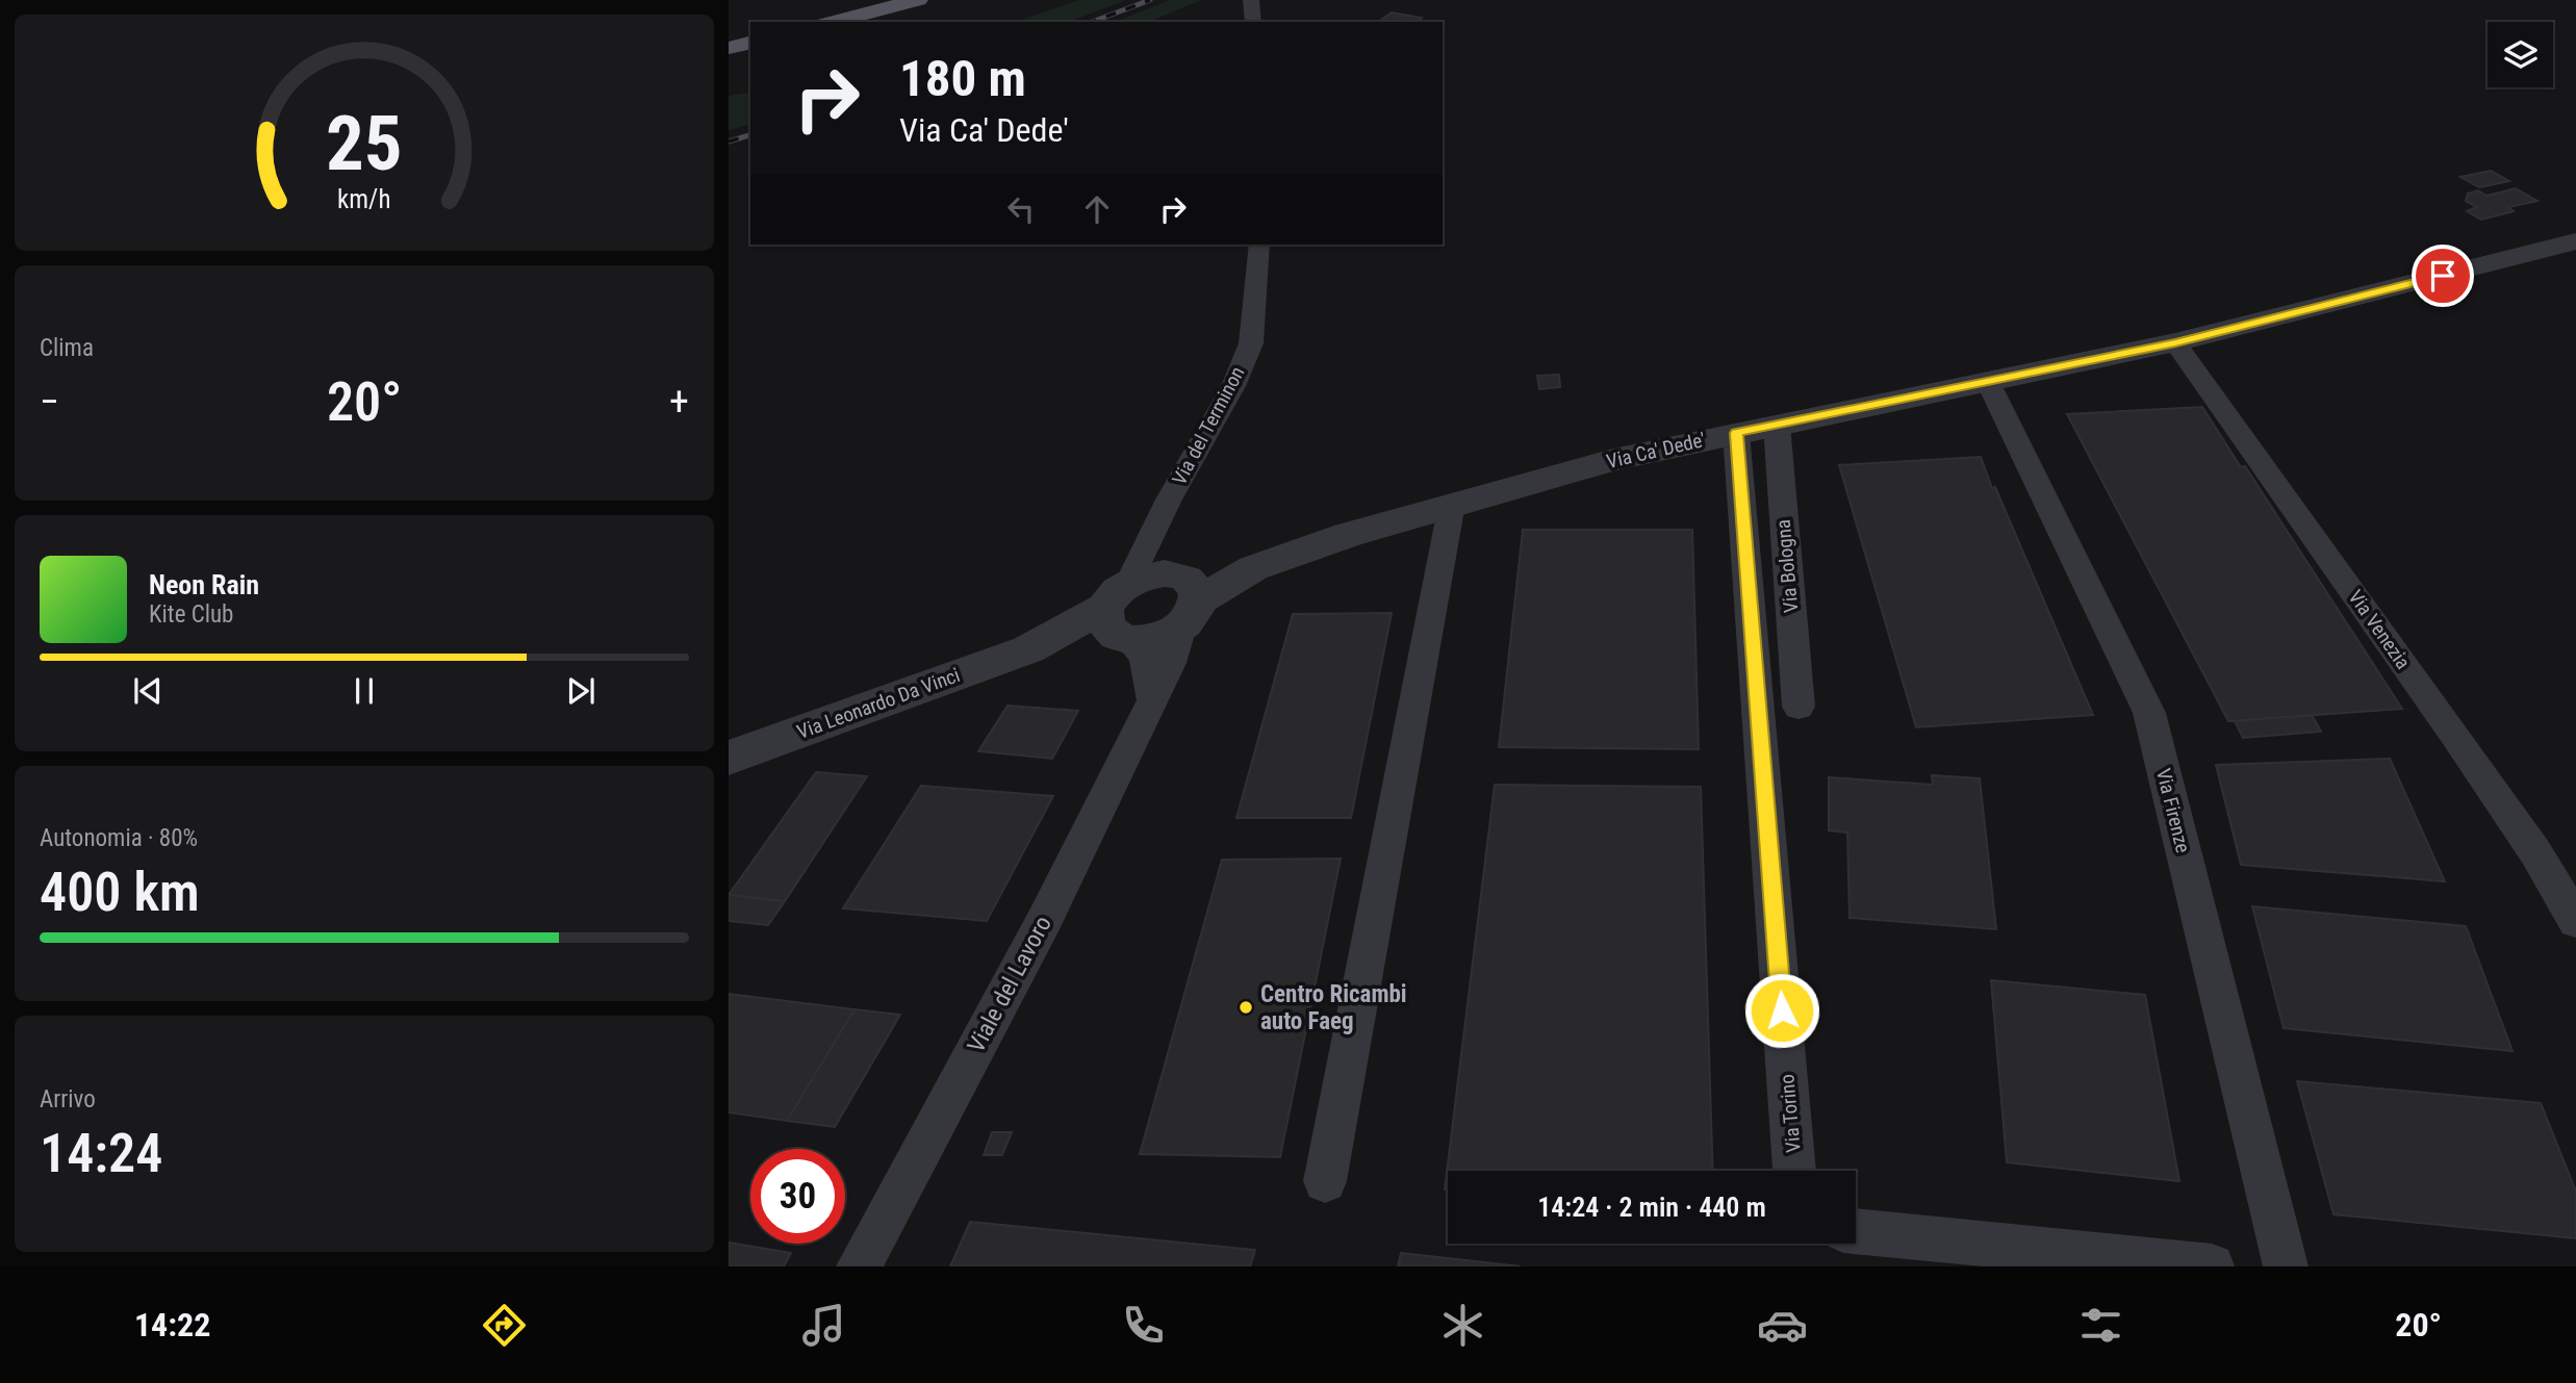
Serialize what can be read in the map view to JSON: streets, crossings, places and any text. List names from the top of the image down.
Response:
{
  "streets": {
    "street": [
      "Via del Terminon",
      "Via Ca' Dede'",
      "Via Bologna",
      "Via Venezia",
      "Via Leonardo Da Vinci",
      "Via Firenze",
      "Viale del Lavoro",
      "Via Torino"
    ]
  },
  "crossings": [
    ["Via del Terminon", "Via Ca' Dede'"],
    ["Via del Terminon", "Via Leonardo Da Vinci"],
    ["Via Ca' Dede'", "Via Bologna"],
    ["Via Ca' Dede'", "Via Venezia"],
    ["Via Ca' Dede'", "Via Leonardo Da Vinci"],
    ["Via Ca' Dede'", "Via Firenze"],
    ["Via Ca' Dede'", "Viale del Lavoro"],
    ["Via Ca' Dede'", "Via Torino"]
  ],
  "places": ["Centro Ricambi auto Faeg"],
  "page": {
    "turn": ["180 m", "Via Ca' Dede'"],
    "tile": [
      "Clima",
      ["Autonomia · 80%", "400 km"],
      ["Arrivo", "14:24"]
    ],
    "heat": ["−", "20°", "+"],
    "song": ["Neon Rain", "Kite Club"],
    "limit": "30",
    "trip": "14:24 · 2 min · 440 m",
    "tabs": ["14:22", "20°"],
    "gauge": ["25", "km/h"]
  }
}
